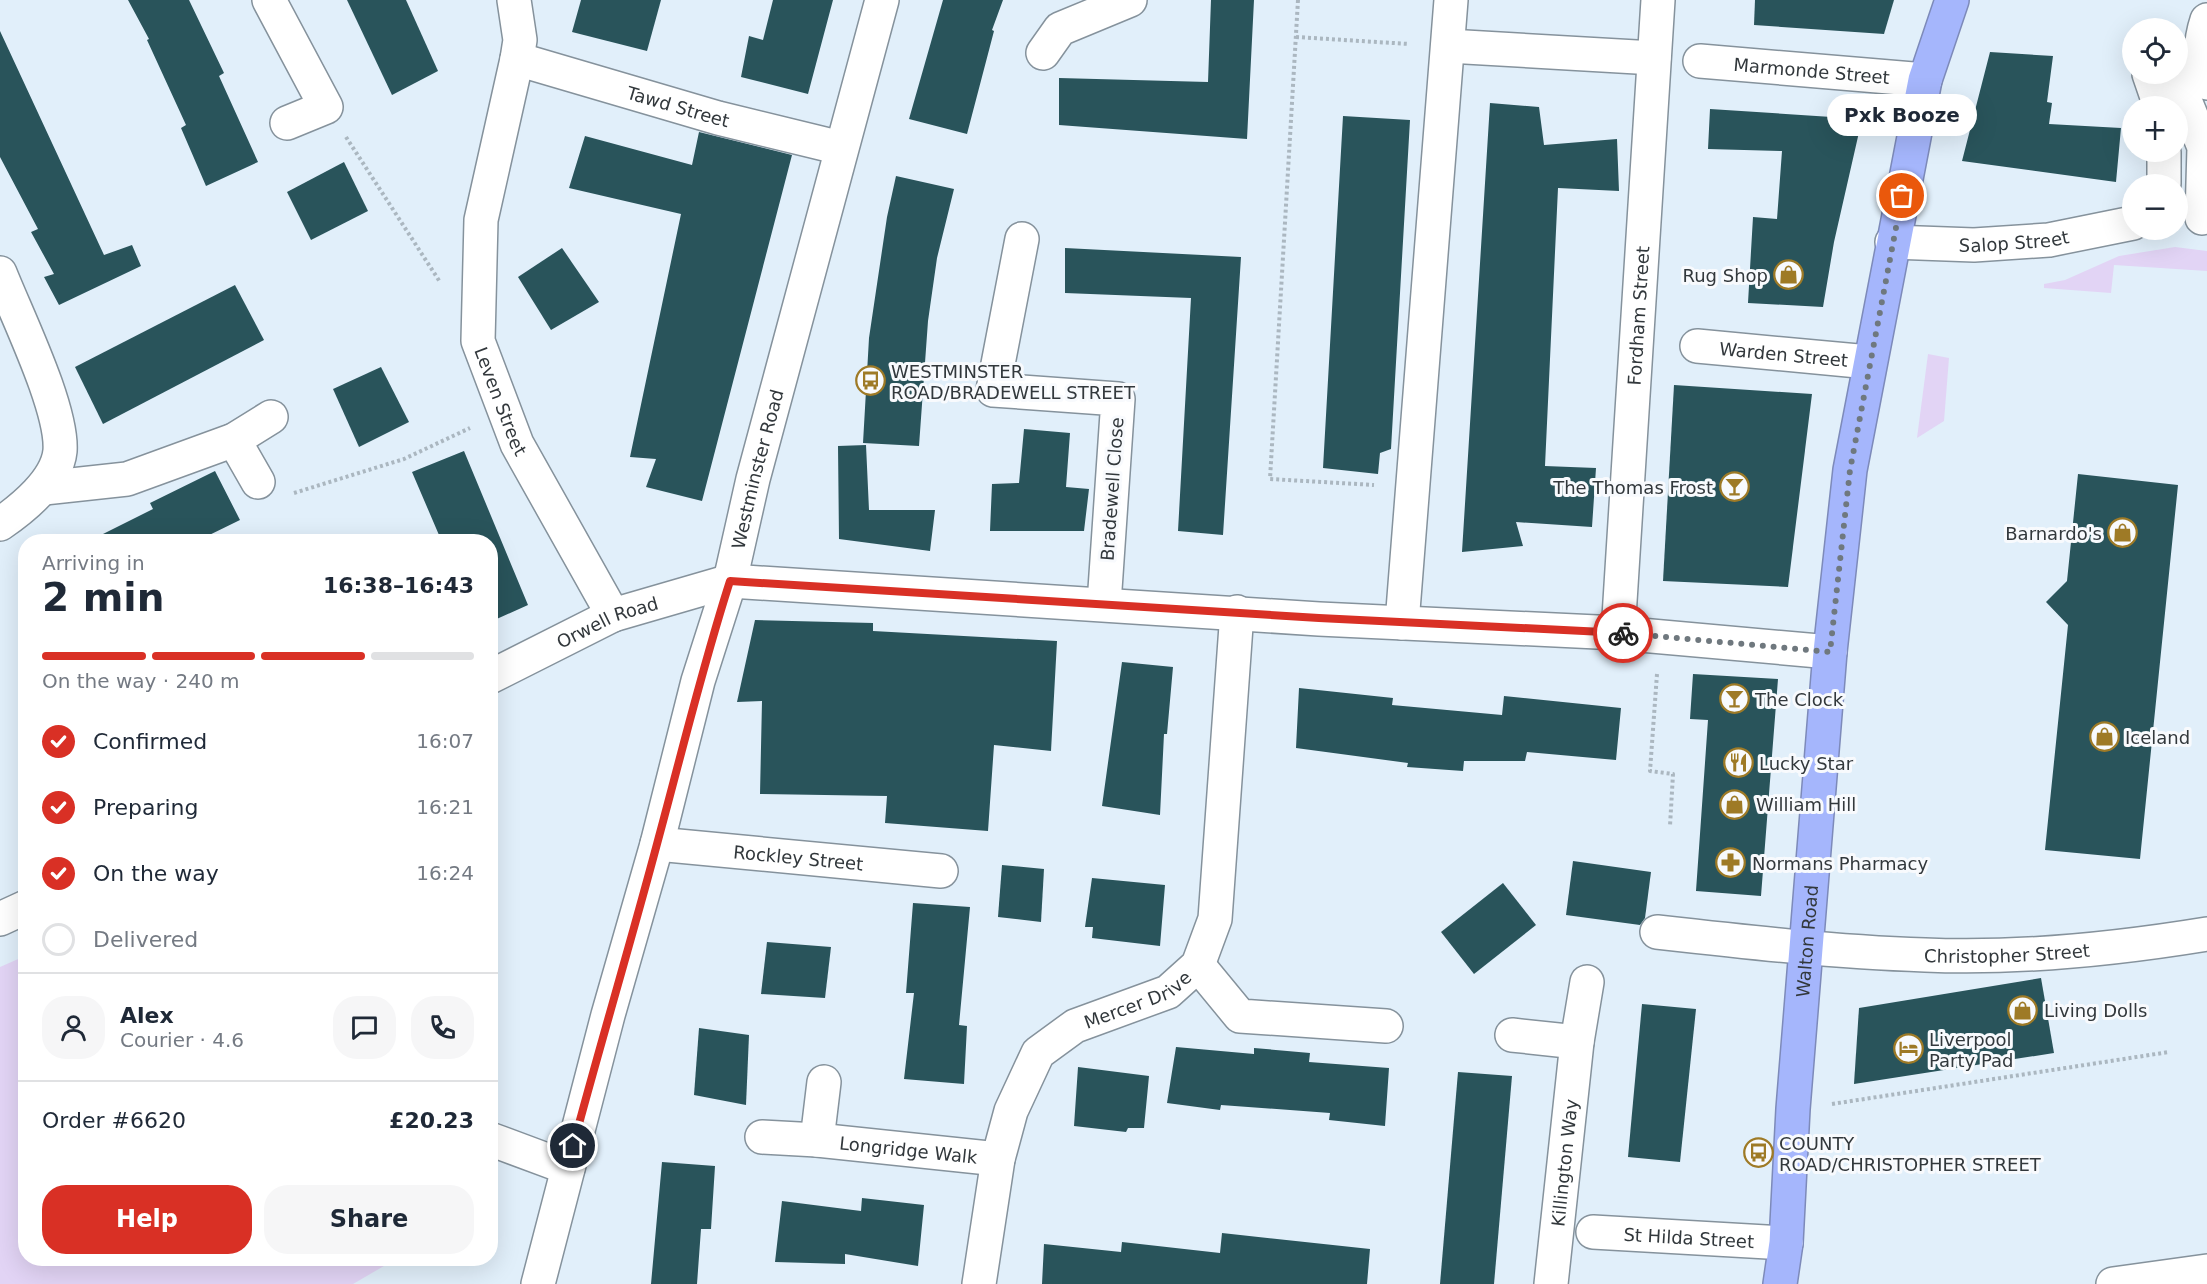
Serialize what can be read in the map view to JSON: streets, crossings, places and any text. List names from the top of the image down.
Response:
{
  "streets": {
    "highway": ["Walton Road"],
    "street": [
      "Marmonde Street",
      "Tawd Street",
      "Salop Street",
      "Fordham Street",
      "Warden Street",
      "Leven Street",
      "Westminster Road",
      "Bradewell Close",
      "Orwell Road",
      "Rockley Street",
      "Christopher Street",
      "Mercer Drive",
      "Longridge Walk",
      "Killington Way",
      "St Hilda Street"
    ]
  },
  "crossings": [
    ["Marmonde Street", "Walton Road"],
    ["Tawd Street", "Leven Street"],
    ["Tawd Street", "Westminster Road"],
    ["Salop Street", "Walton Road"],
    ["Fordham Street", "Orwell Road"],
    ["Warden Street", "Walton Road"],
    ["Leven Street", "Orwell Road"],
    ["Westminster Road", "Orwell Road"],
    ["Westminster Road", "Rockley Street"],
    ["Bradewell Close", "Orwell Road"],
    ["Orwell Road", "Walton Road"],
    ["Orwell Road", "Mercer Drive"],
    ["Walton Road", "Christopher Street"],
    ["Walton Road", "St Hilda Street"],
    ["Mercer Drive", "Longridge Walk"]
  ],
  "places": {
    "other": ["Pxk Booze"],
    "shop": [
      "Rug Shop",
      "Barnardo's",
      "Iceland",
      "William Hill",
      "Living Dolls"
    ],
    "bus stop": ["WESTMINSTER ROAD/BRADEWELL STREET", "COUNTY ROAD/CHRISTOPHER STREET"],
    "bar": ["The Thomas Frost", "The Clock"],
    "restaurant": ["Lucky Star"],
    "pharmacy": ["Normans Pharmacy"],
    "hotel": ["Liverpool Party Pad"]
  },
  "page": {
    "map_buttons": ["+", "−"],
    "bubble": "Pxk Booze",
    "heading": ["2 min", "Arriving in", "16:38–16:43"],
    "panel": [
      "Alex",
      "Courier · 4.6",
      "Order #6620",
      "£20.23"
    ],
    "bar": "On the way · 240 m",
    "list": [
      ["Confirmed", "16:07"],
      ["Preparing", "16:21"],
      ["On the way", "16:24"],
      "Delivered"
    ],
    "buttons": ["Help", "Share"]
  }
}
